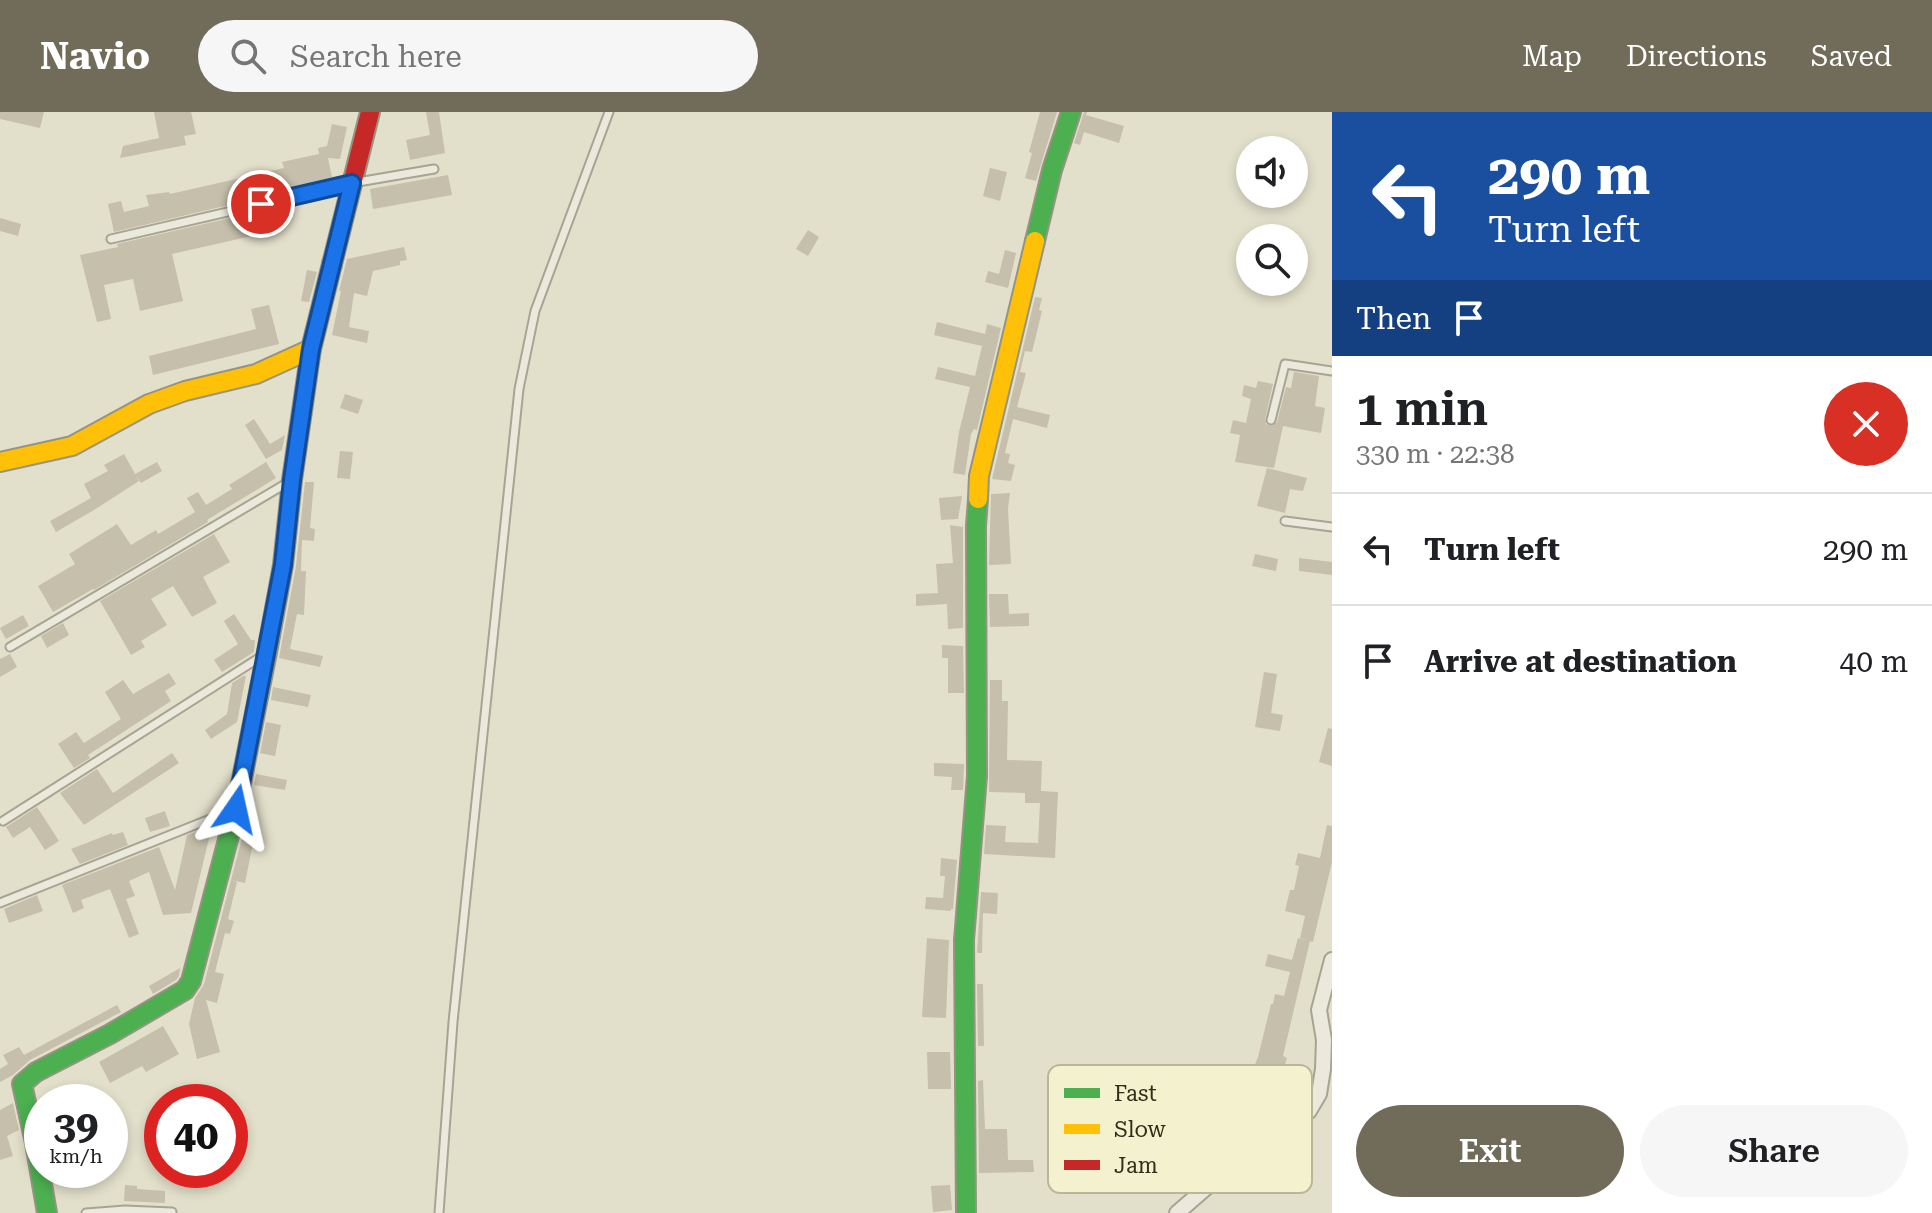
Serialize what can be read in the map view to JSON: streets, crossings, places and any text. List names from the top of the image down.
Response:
{
  "legend": ["Fast", "Slow", "Jam"],
  "page": {
    "header": "Navio",
    "search": "Search here",
    "nav": ["Map", "Directions", "Saved"],
    "turn": ["290 m", "Turn left"],
    "then": "Then",
    "heading": ["1 min", "330 m · 22:38"],
    "list": [
      {
        "name": "Turn left",
        "value": "290 m"
      },
      {
        "name": "Arrive at destination",
        "value": "40 m"
      }
    ],
    "speed": "39 km/h",
    "limit": "40",
    "buttons": ["Exit", "Share"]
  }
}
